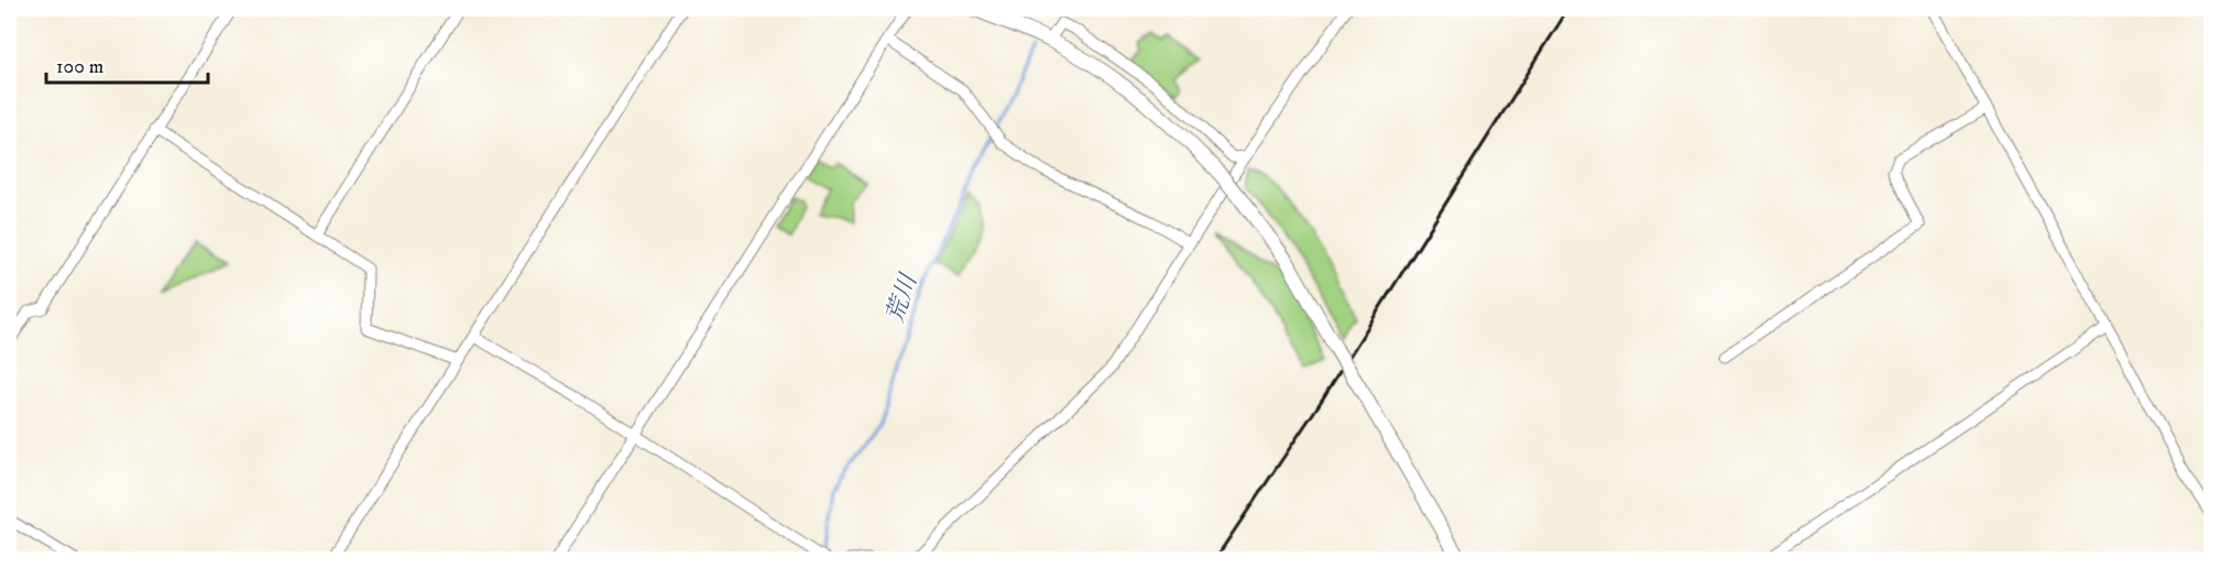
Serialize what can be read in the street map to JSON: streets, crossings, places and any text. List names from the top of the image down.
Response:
{
  "water": ["荒川"],
  "scale_bar": "100 m"
}
